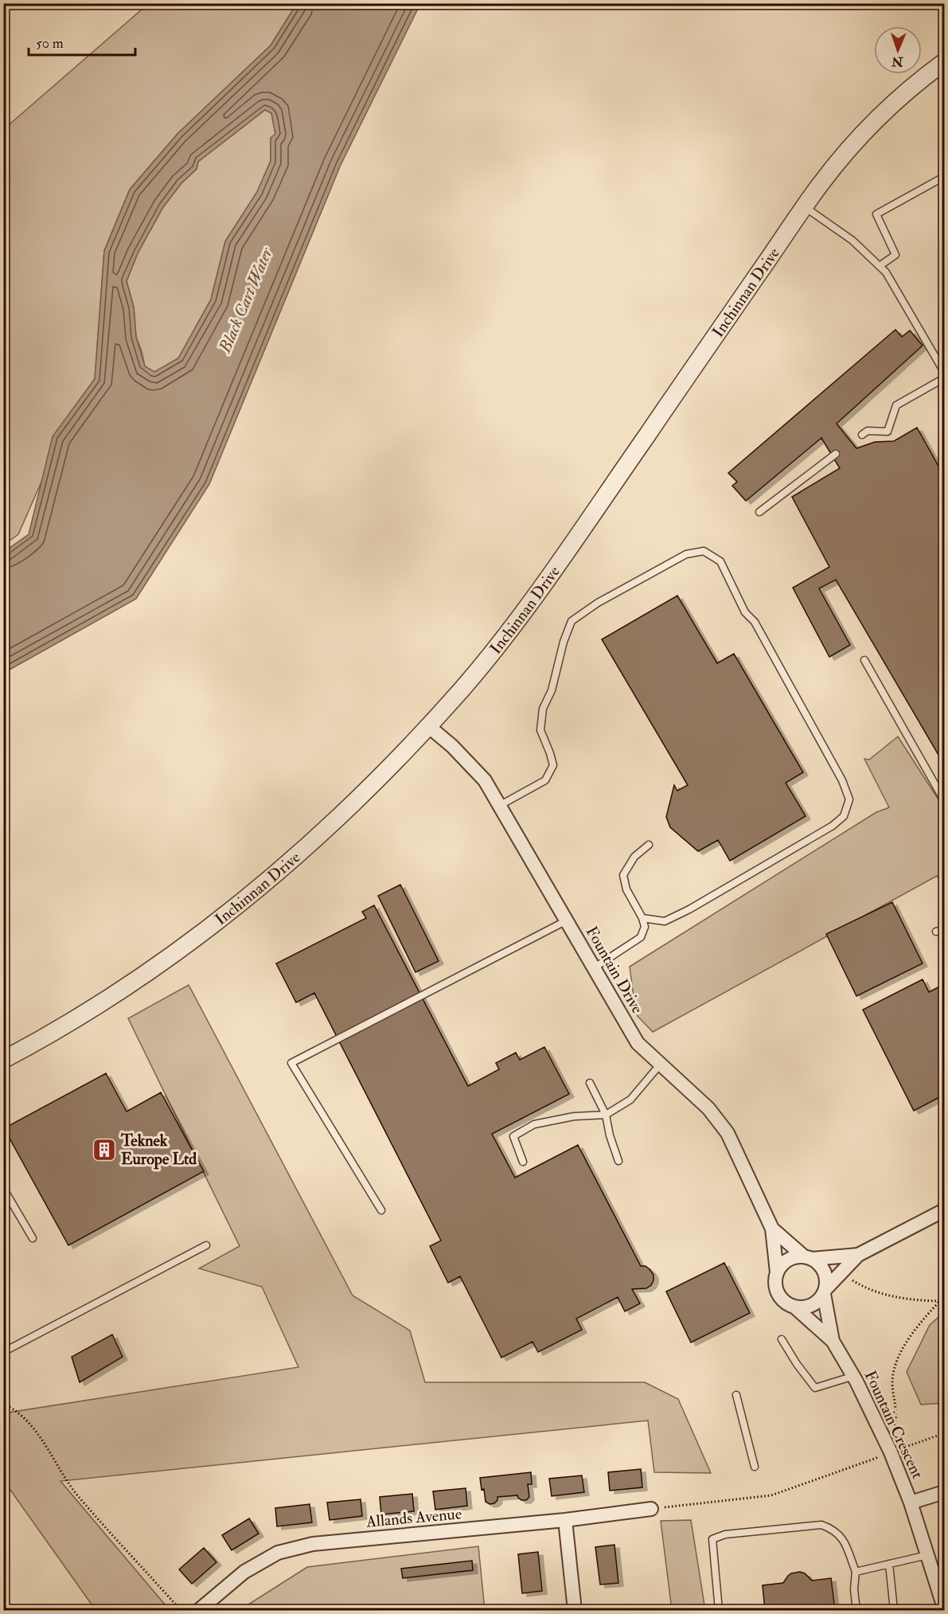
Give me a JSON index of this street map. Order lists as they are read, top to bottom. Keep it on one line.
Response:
{"streets":{"street":["Inchinnan Drive","Fountain Drive","Fountain Crescent","Allands Avenue"]},"crossings":[["Inchinnan Drive","Fountain Drive"],["Fountain Drive","Fountain Crescent"]],"water":["Black Cart Water"],"places":{"building":["Teknek Europe Ltd"]},"scale_bar":"50 m","north":"bottom"}
